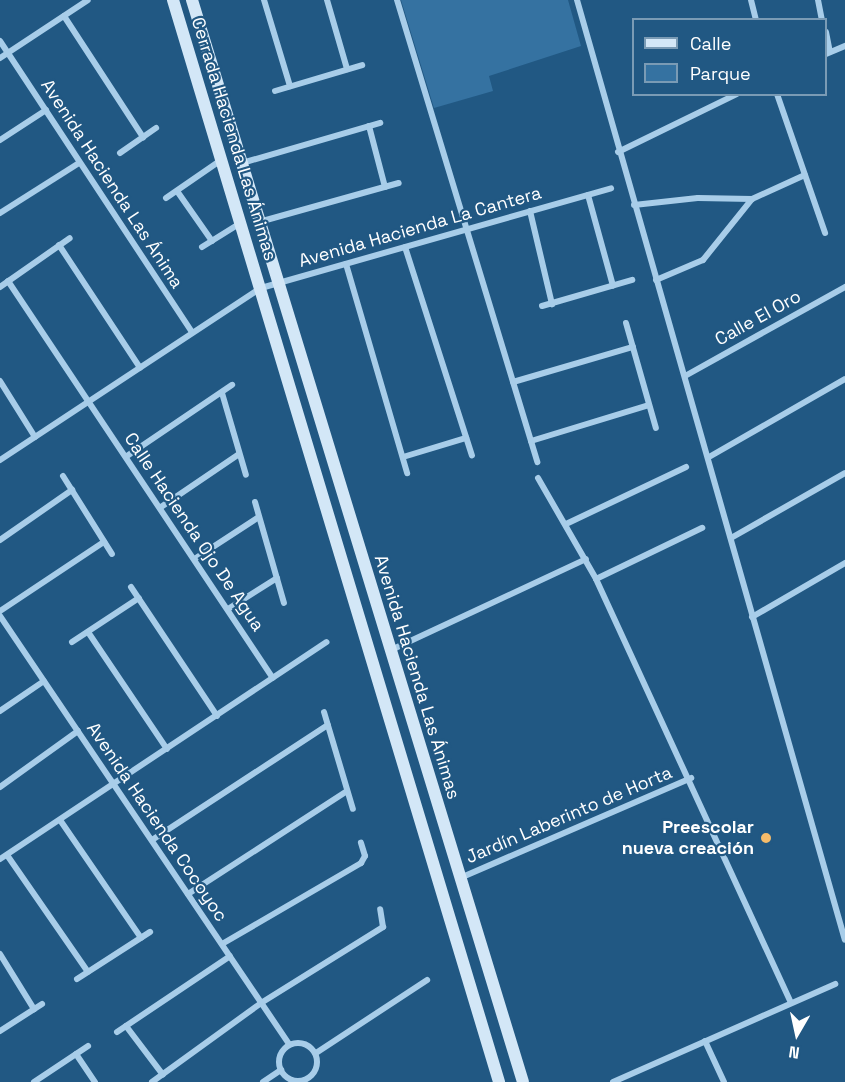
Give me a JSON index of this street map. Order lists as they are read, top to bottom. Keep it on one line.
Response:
{"streets":{"street":["Cerrada Hacienda Las Ánimas","Avenida Hacienda Las Ánima","Avenida Hacienda La Cantera","Calle El Oro","Calle Hacienda Ojo De Agua","Avenida Hacienda Las Ánimas","Jardín Laberinto de Horta","Avenida Hacienda Cocoyoc"]},"crossings":[["Cerrada Hacienda Las Ánimas","Avenida Hacienda La Cantera"],["Cerrada Hacienda Las Ánimas","Avenida Hacienda Las Ánimas"],["Avenida Hacienda Las Ánima","Avenida Hacienda La Cantera"],["Avenida Hacienda La Cantera","Calle Hacienda Ojo De Agua"],["Avenida Hacienda La Cantera","Avenida Hacienda Las Ánimas"],["Avenida Hacienda Las Ánimas","Jardín Laberinto de Horta"]],"places":["Preescolar nueva creación"],"legend":["Calle","Parque"],"north":"bottom"}
